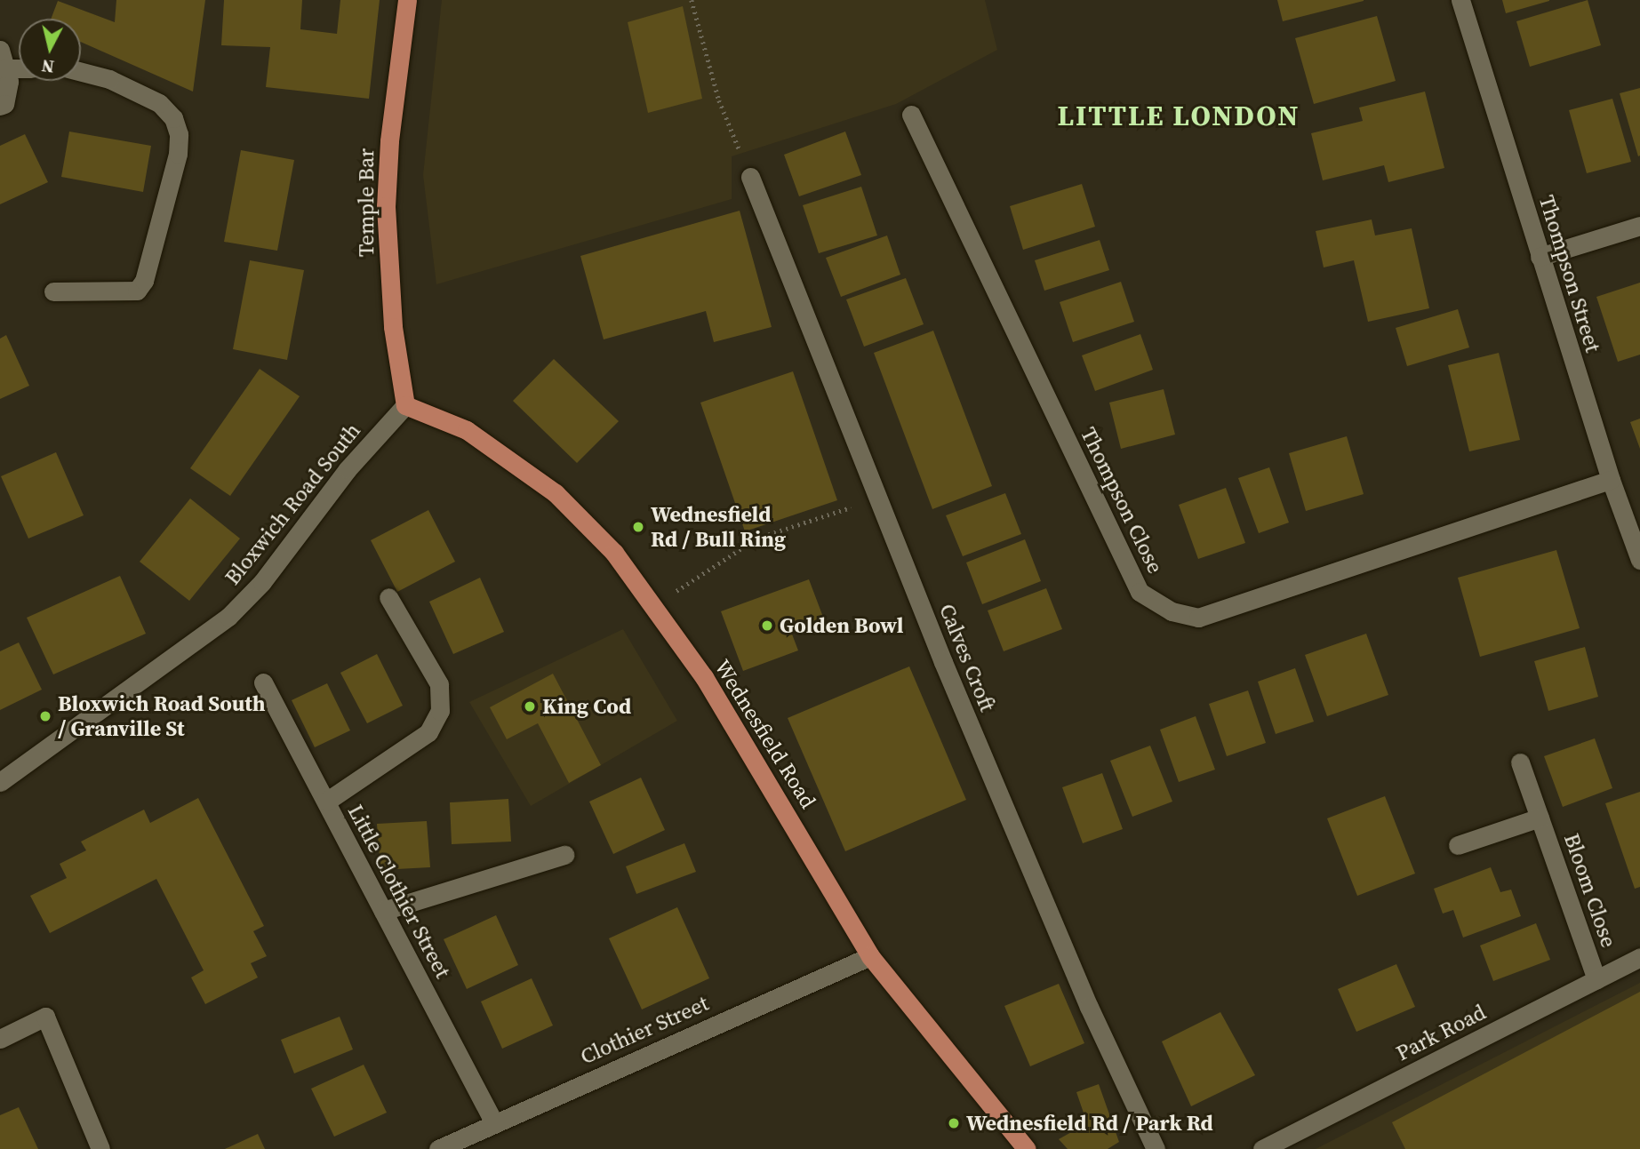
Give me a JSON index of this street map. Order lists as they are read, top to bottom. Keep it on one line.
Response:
{"streets":{"main road":["Temple Bar","Wednesfield Road"],"street":["Thompson Street","Thompson Close","Bloxwich Road South","Calves Croft","Bloom Close","Little Clothier Street","Clothier Street","Park Road"]},"crossings":[["Temple Bar","Bloxwich Road South"],["Temple Bar","Wednesfield Road"],["Thompson Street","Thompson Close"],["Bloxwich Road South","Wednesfield Road"],["Wednesfield Road","Clothier Street"],["Bloom Close","Park Road"],["Little Clothier Street","Clothier Street"]],"districts":["LITTLE LONDON"],"places":["Wednesfield Rd / Bull Ring","Golden Bowl","King Cod","Bloxwich Road South / Granville St","Wednesfield Rd / Park Rd"],"north":"bottom"}
